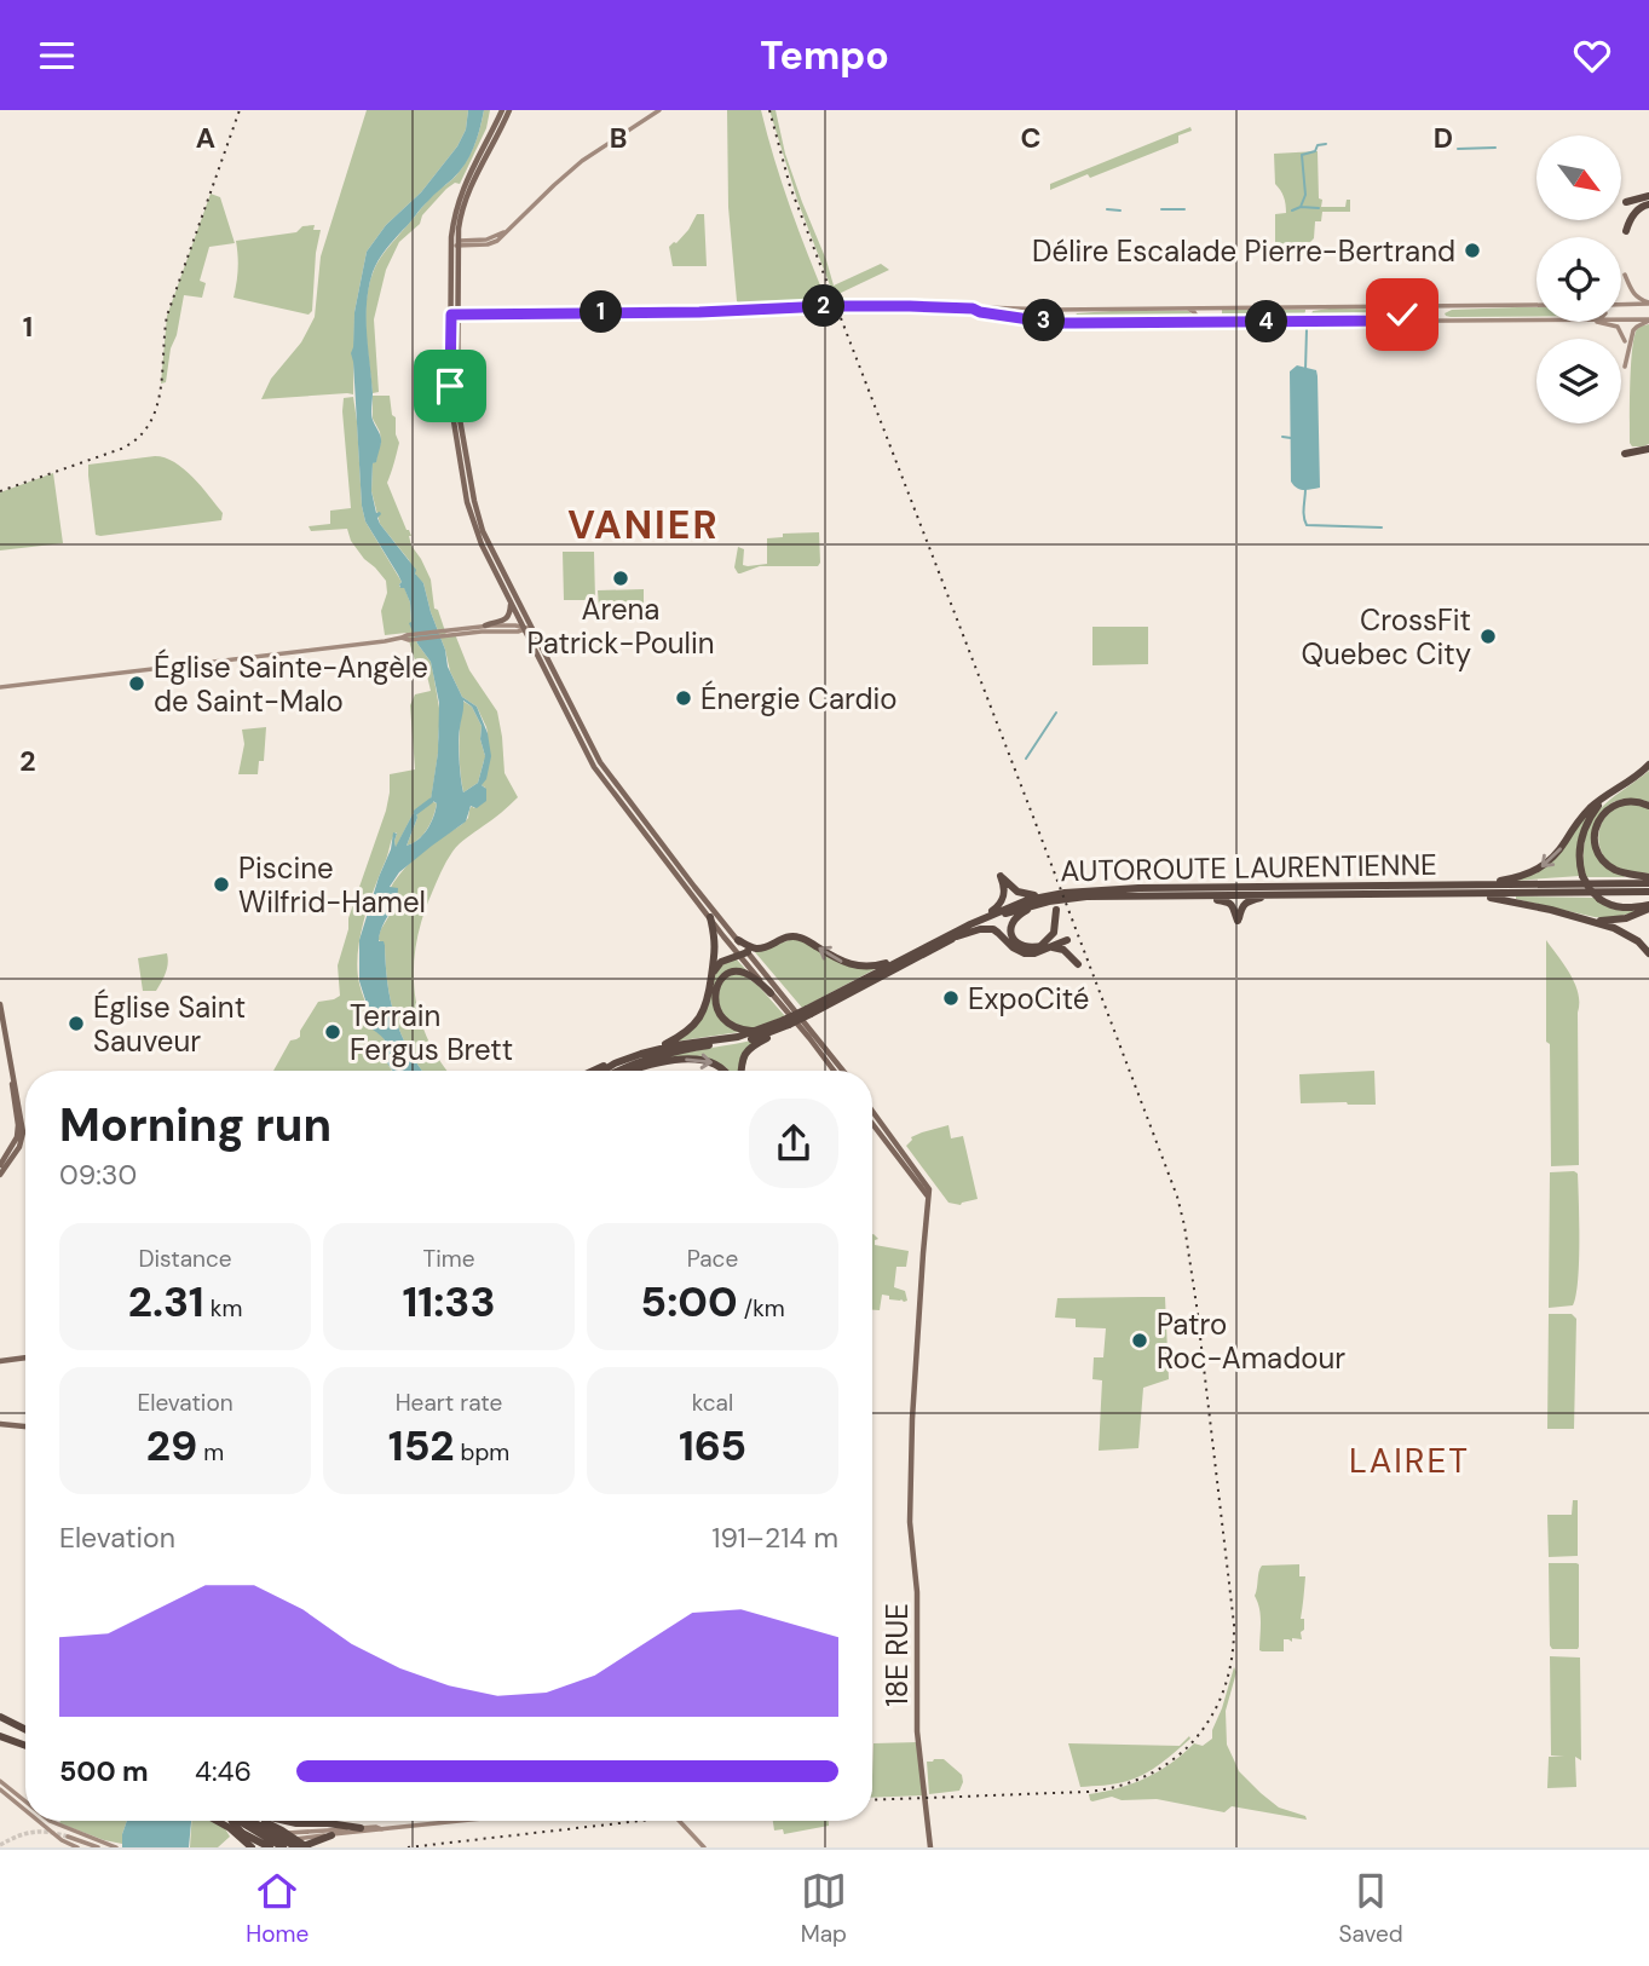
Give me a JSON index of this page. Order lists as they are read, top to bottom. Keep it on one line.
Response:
{"streets":{"highway":["AUTOROUTE LAURENTIENNE"],"main road":["18E RUE"]},"districts":["VANIER","LAIRET"],"places":["Délire Escalade Pierre-Bertrand","Arena Patrick-Poulin","CrossFit Quebec City","Église Sainte-Angèle de Saint-Malo","Énergie Cardio","Piscine Wilfrid-Hamel","ExpoCité","Église Saint Sauveur","Terrain Fergus Brett","Patro Roc-Amadour"],"north":"bottom right","page":{"header":"Tempo","pins":["2","1","3","4"],"heading":["Morning run","09:30"],"stats":[["Distance","2.31 km"],["Time","11:33"],["Pace","5:00 /km"],["Elevation","29 m"],["Heart rate","152 bpm"],["kcal","165"]],"chart":["Elevation","191–214 m"],"list":[{"name":"500 m","note":"4:46"}],"tabs":["Home","Map","Saved"]},"grid":{"columns":["A","B","C","D"],"rows":["1","2"]}}
